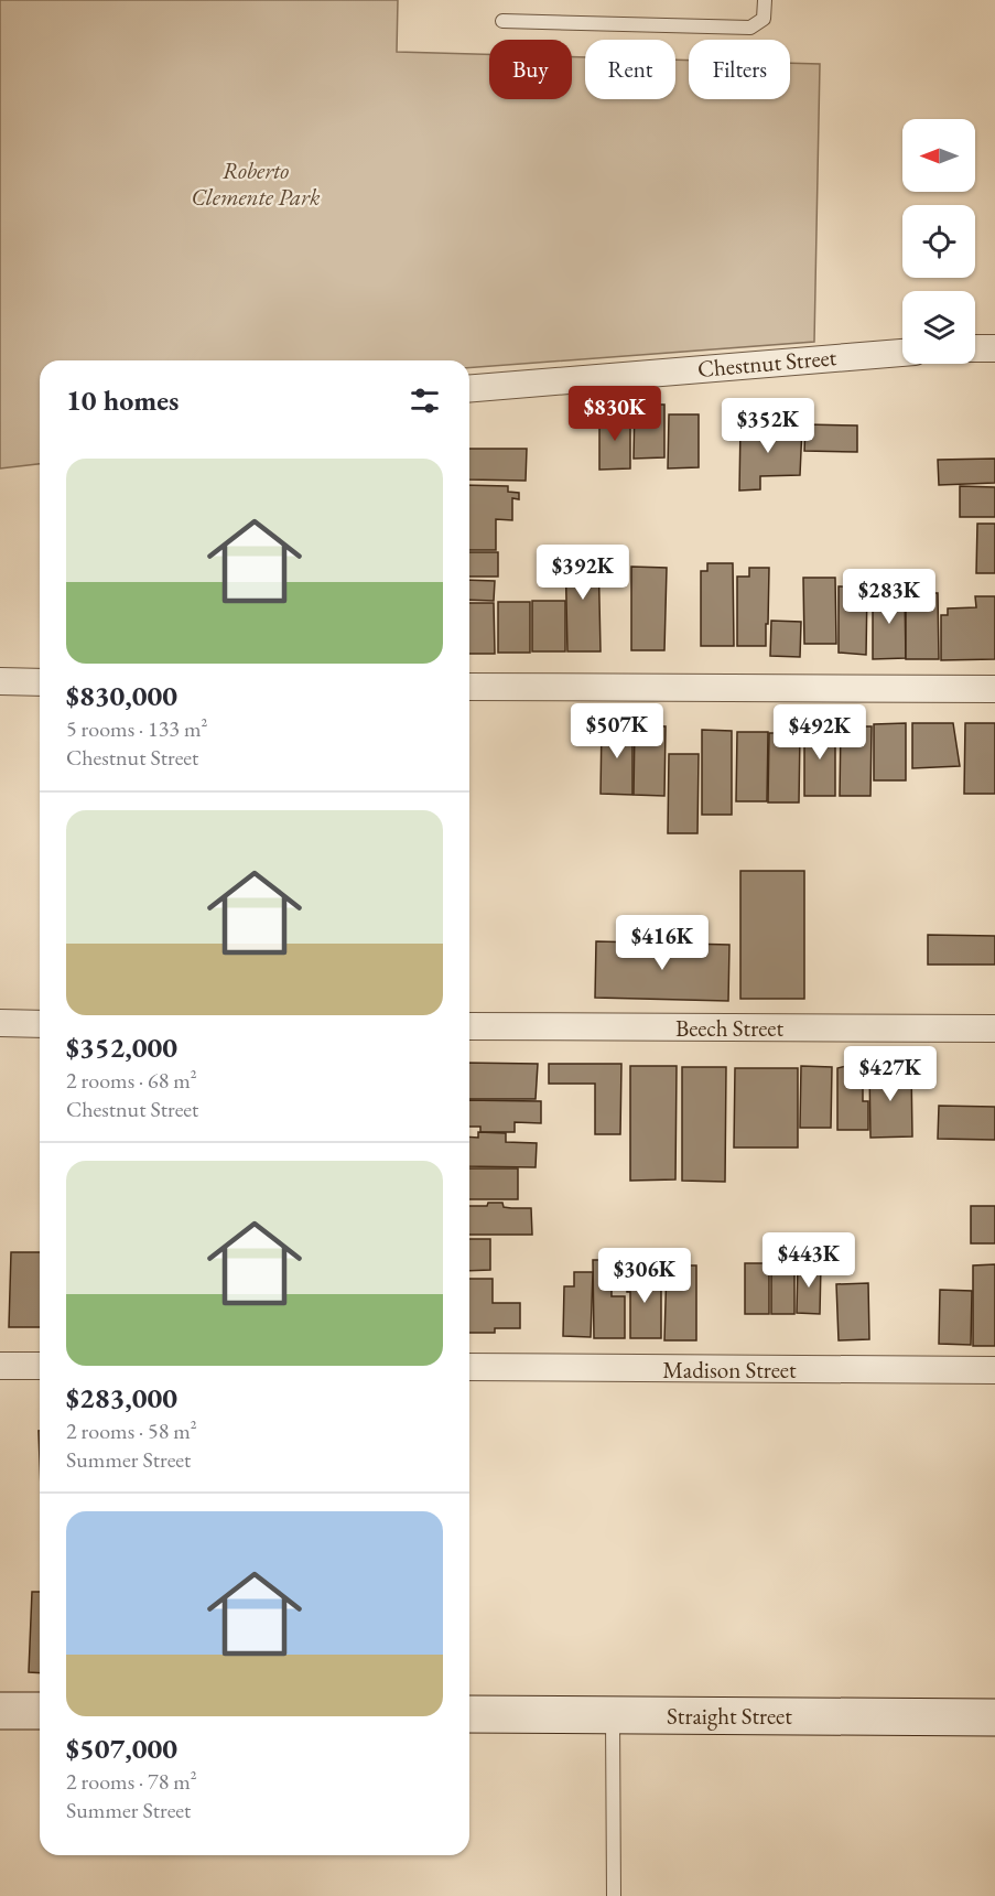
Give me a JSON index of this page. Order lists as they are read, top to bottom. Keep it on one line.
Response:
{"streets":{"main road":["Straight Street"],"street":["Chestnut Street","Beech Street","Madison Street"]},"parks":["Roberto Clemente Park"],"north":"left","page":{"chip":["Buy","Rent","Filters"],"heading":"10 homes","price":["$830K","$352K","$392K","$283K","$507K","$492K","$416K","$427K","$443K","$306K"],"list":[{"name":"$830,000","note":"5 rooms · 133 m² · Chestnut Street"},{"name":"$352,000","note":"2 rooms · 68 m² · Chestnut Street"},{"name":"$283,000","note":"2 rooms · 58 m² · Summer Street"},{"name":"$507,000","note":"2 rooms · 78 m² · Summer Street"}]}}
